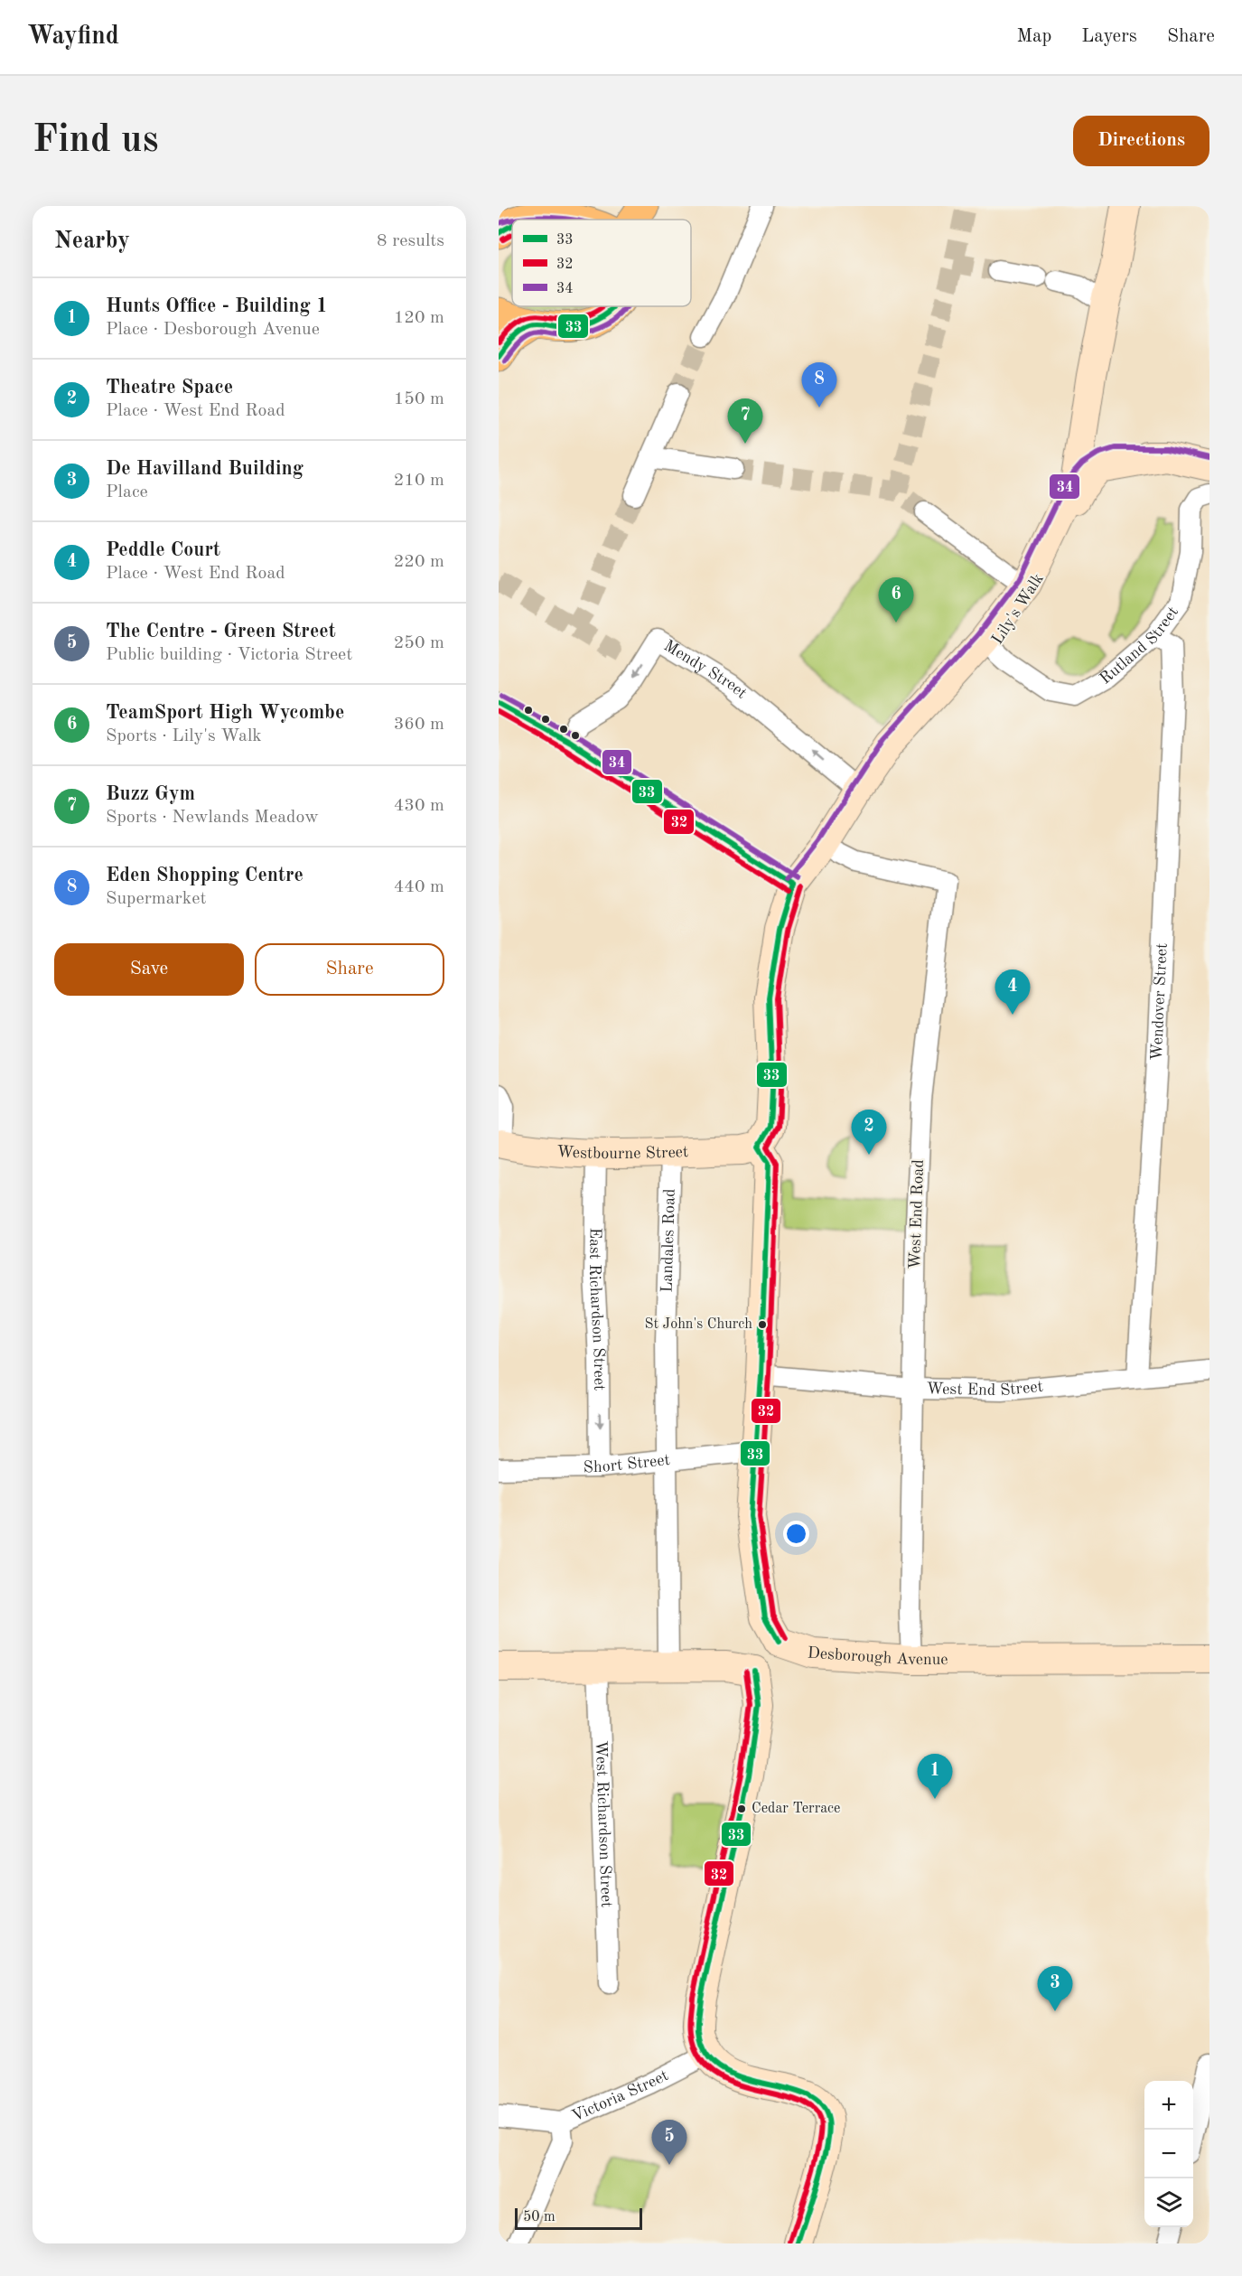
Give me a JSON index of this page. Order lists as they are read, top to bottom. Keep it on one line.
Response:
{"streets":{"street":["Lily's Walk","Rutland Street","Mendy Street","Wendover Street","Westbourne Street","West End Road","Landales Road","East Richardson Street","West End Street","Short Street","Desborough Avenue","West Richardson Street","Victoria Street"]},"crossings":[["Lily's Walk","Rutland Street"],["Lily's Walk","Mendy Street"],["Rutland Street","Wendover Street"],["Wendover Street","West End Street"],["Westbourne Street","Landales Road"],["Westbourne Street","East Richardson Street"],["West End Road","West End Street"],["West End Road","Desborough Avenue"],["Landales Road","Short Street"],["East Richardson Street","Short Street"]],"places":["St John's Church","Cedar Terrace"],"lines":["transit line 34","transit line 33","transit line 32"],"legend":["33","32","34"],"scale_bar":"50 m","page":{"header":"Wayfind","nav":["Map","Layers","Share"],"buttons":["Directions",["Save","Share"]],"title":"Find us","heading":["Nearby","8 results"],"list":[{"mark":"1","name":"Hunts Office - Building 1","note":"Place · Desborough Avenue","value":"120 m"},{"mark":"2","name":"Theatre Space","note":"Place · West End Road","value":"150 m"},{"mark":"3","name":"De Havilland Building","note":"Place","value":"210 m"},{"mark":"4","name":"Peddle Court","note":"Place · West End Road","value":"220 m"},{"mark":"5","name":"The Centre - Green Street","note":"Public building · Victoria Street","value":"250 m"},{"mark":"6","name":"TeamSport High Wycombe","note":"Sports · Lily's Walk","value":"360 m"},{"mark":"7","name":"Buzz Gym","note":"Sports · Newlands Meadow","value":"430 m"},{"mark":"8","name":"Eden Shopping Centre","note":"Supermarket","value":"440 m"}],"pins":["8","7","6","4","2","1","3","5"],"map_buttons":["+","−"],"scale":"50 m"}}
